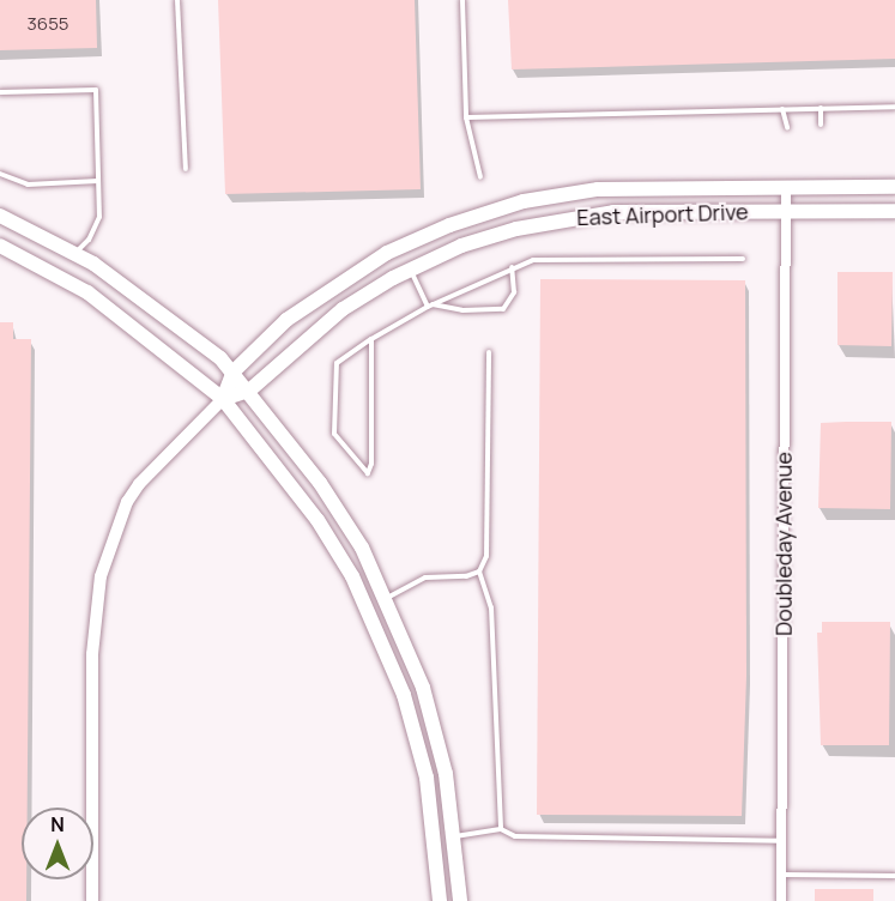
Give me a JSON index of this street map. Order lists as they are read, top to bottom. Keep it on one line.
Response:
{"streets":{"main road":["East Airport Drive"],"street":["Doubleday Avenue"]},"crossings":[["East Airport Drive","Doubleday Avenue"]],"house_numbers":["3655"],"north":"top"}
